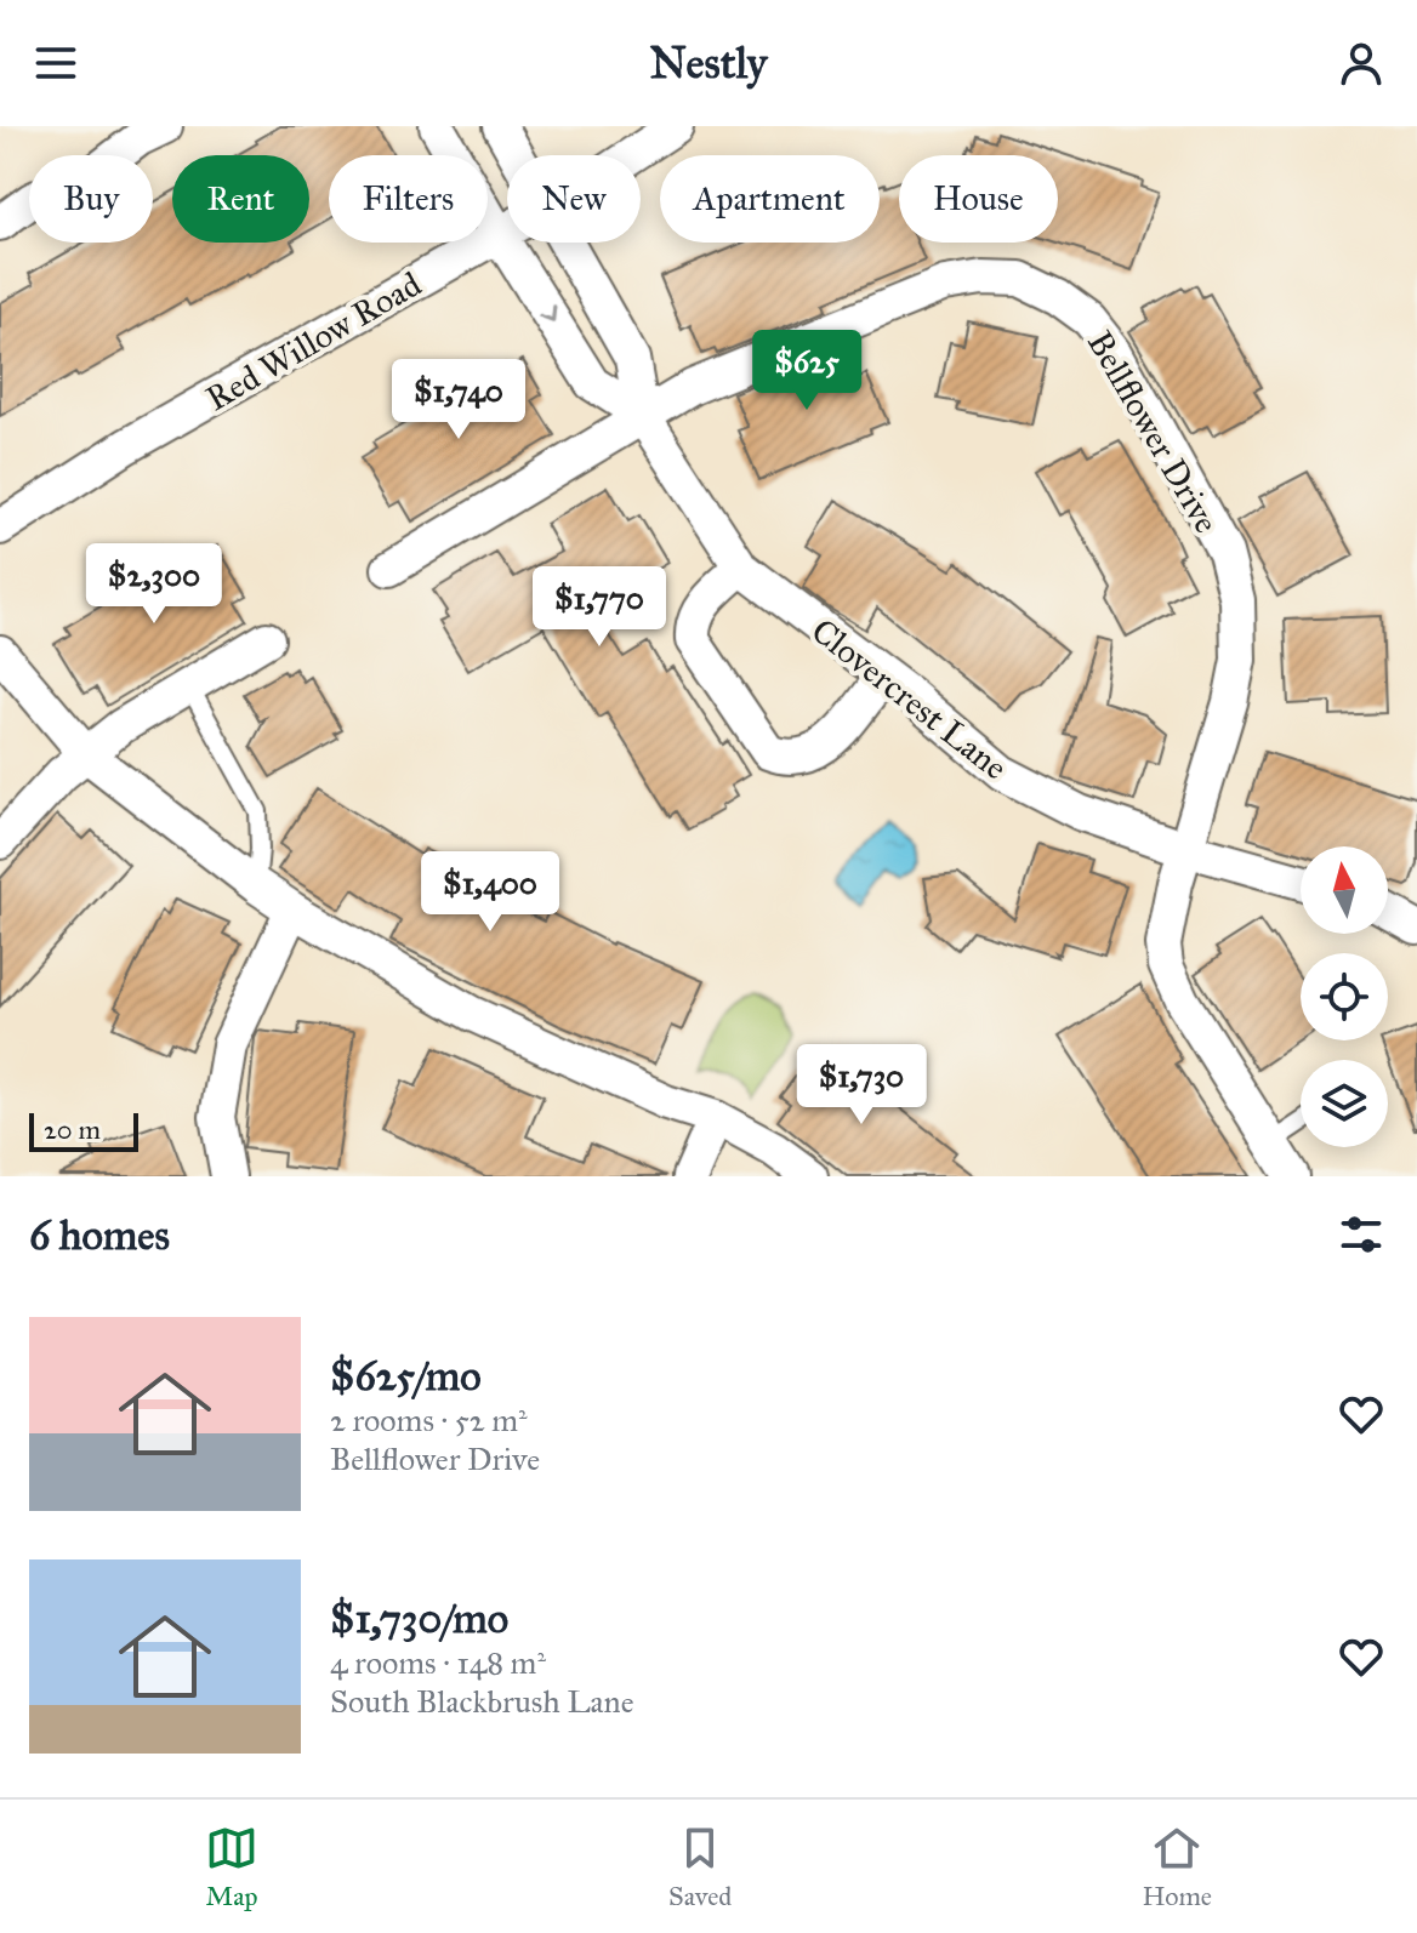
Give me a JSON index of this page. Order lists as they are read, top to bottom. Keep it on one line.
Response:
{"streets":{"street":["Red Willow Road","Bellflower Drive","Clovercrest Lane"]},"crossings":[["Red Willow Road","Clovercrest Lane"],["Bellflower Drive","Clovercrest Lane"]],"scale_bar":"20 m","north":"top","page":{"header":"Nestly","chip":["Buy","Rent","Filters","New","Apartment","House"],"price":["$625","$1,740","$2,300","$1,770","$1,400","$1,730"],"scale":"20 m","heading":"6 homes","list":[{"name":"$625/mo","note":"2 rooms · 52 m² · Bellflower Drive"},{"name":"$1,730/mo","note":"4 rooms · 148 m² · South Blackbrush Lane"}],"tabs":["Map","Saved","Home"]}}
